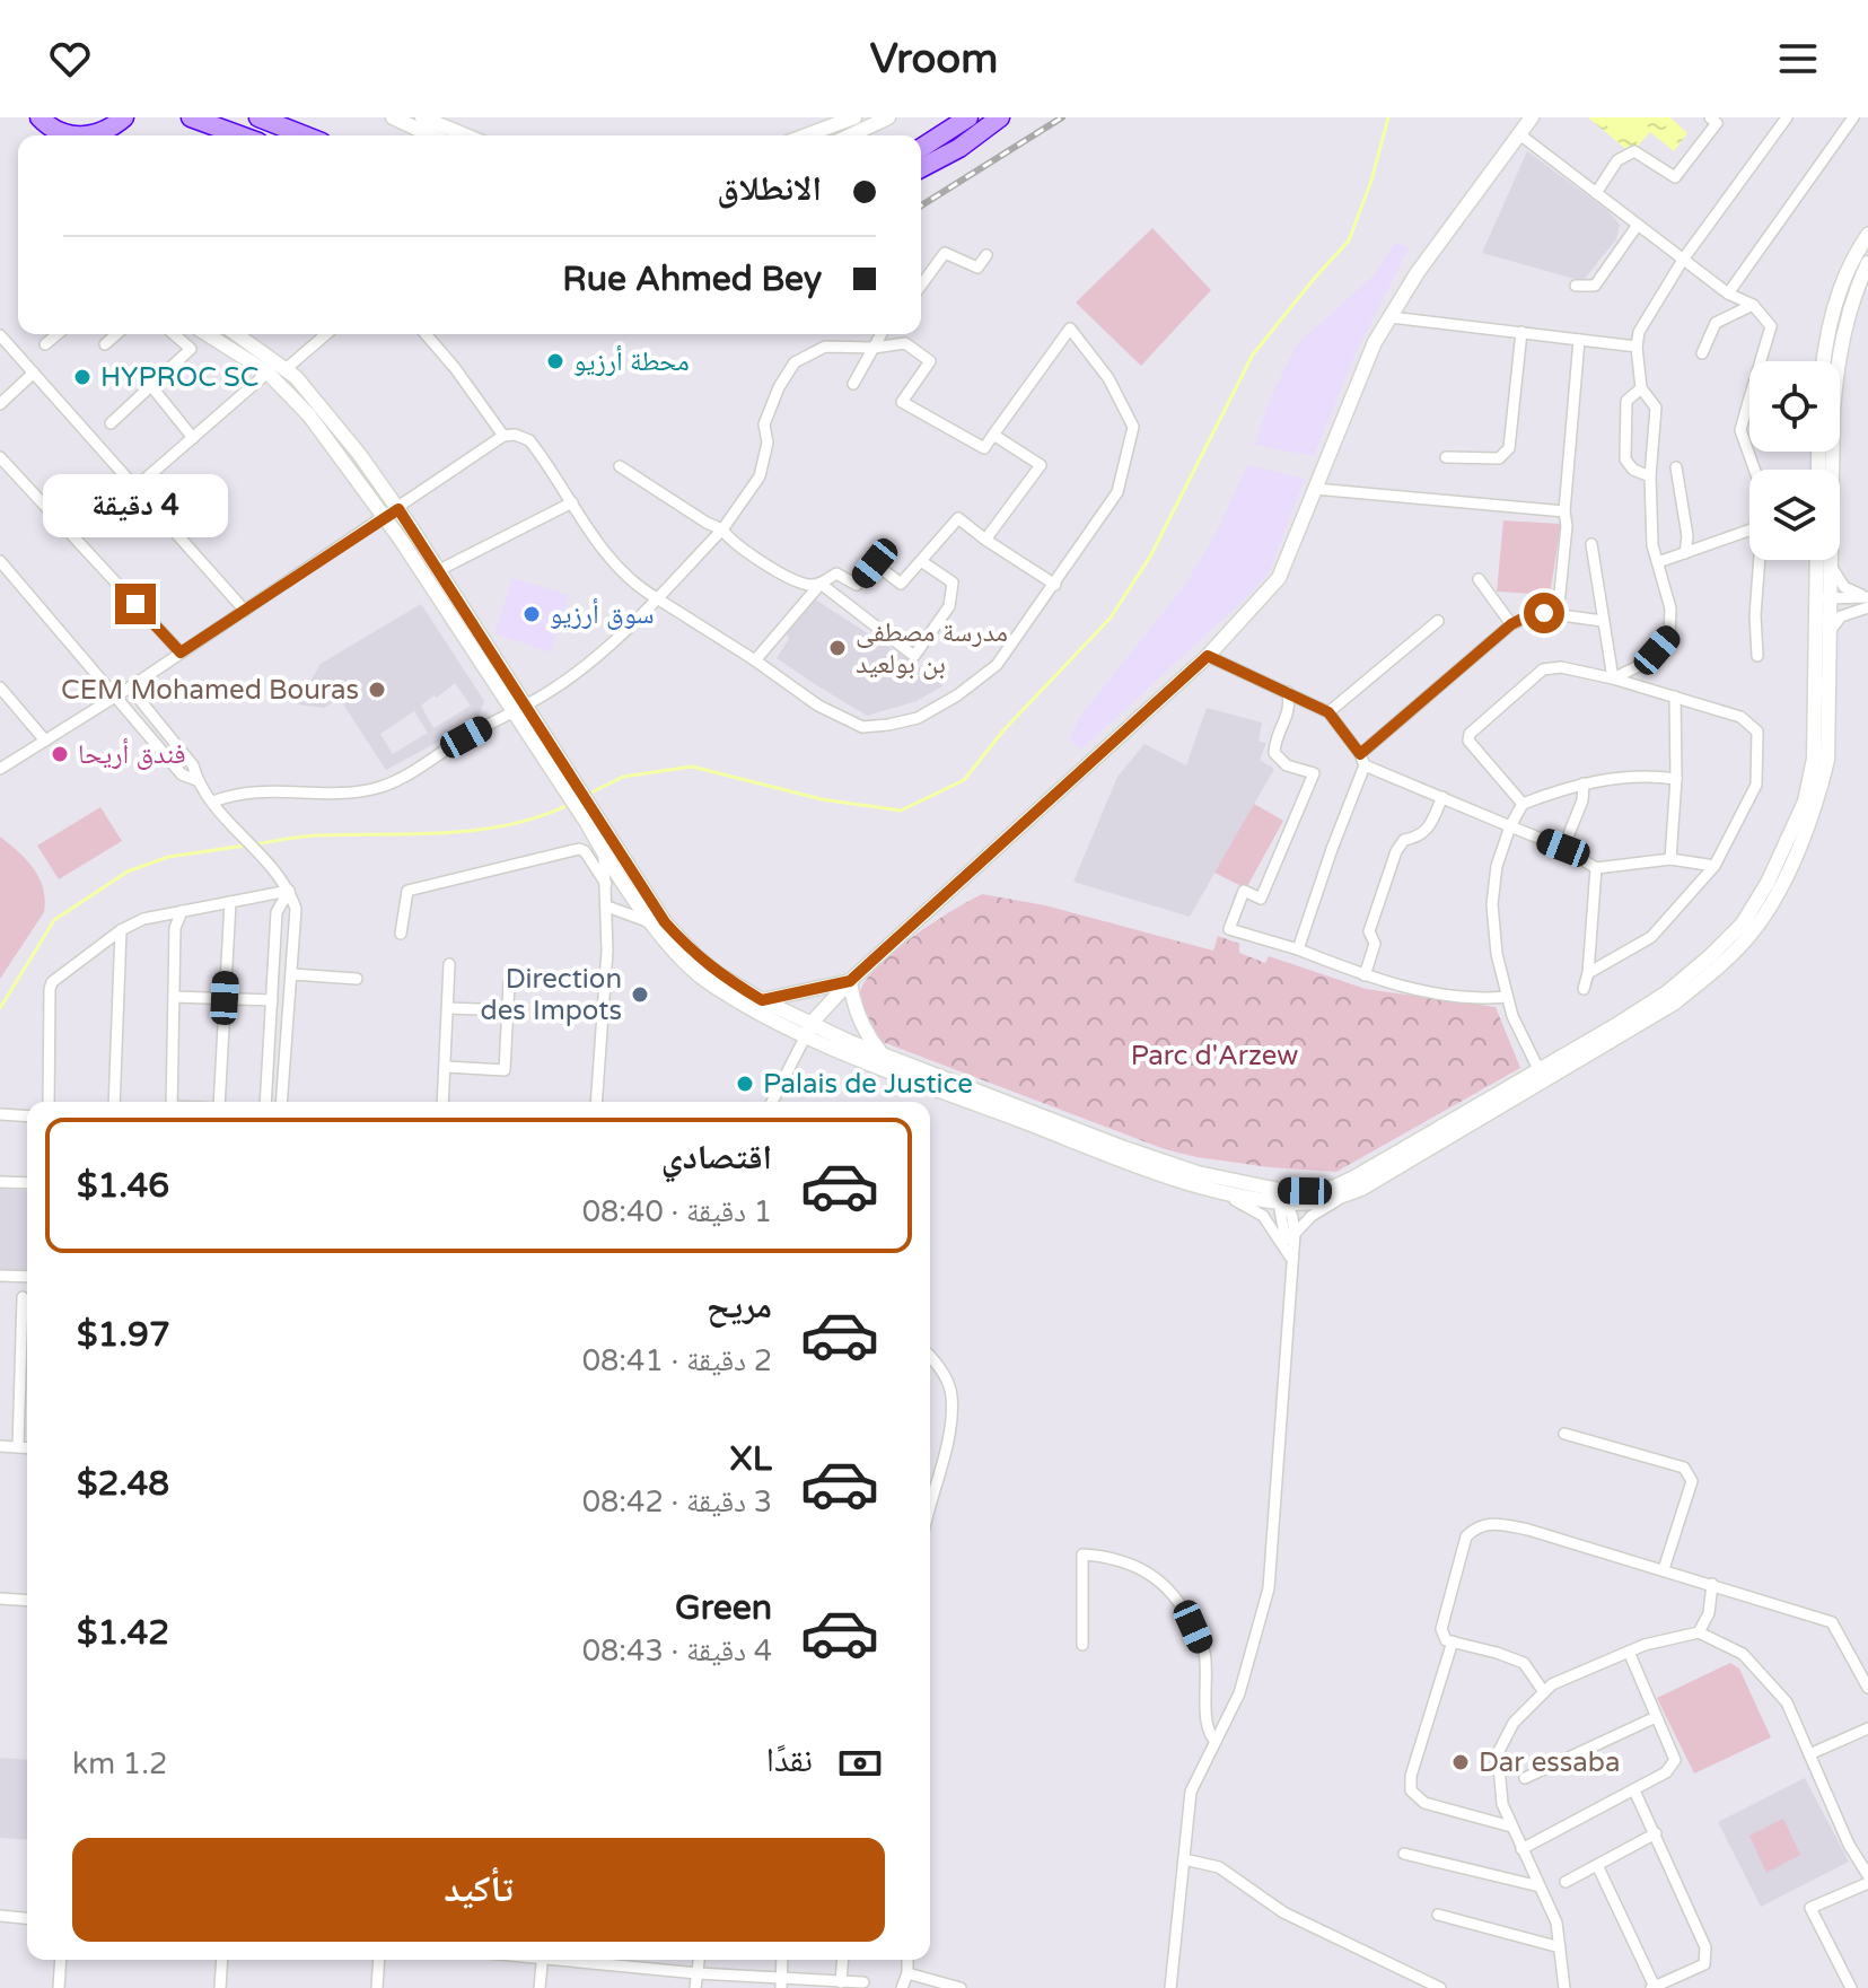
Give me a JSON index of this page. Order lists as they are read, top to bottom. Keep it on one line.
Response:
{"parks":["Parc d'Arzew"],"places":["محطة أرزيو","HYPROC SC","سوق أرزيو","مدرسة مصطفى بن بولعيد","CEM Mohamed Bouras","فندق أريحا","Direction des Impots","Palais de Justice","Dar essaba"],"page":{"header":"Vroom","banner":["الانطلاق","Rue Ahmed Bey"],"bubble":"4 دقيقة","list":[{"name":"اقتصادي","note":"1 دقيقة · 08:40","value":"$1.46"},{"name":"مريح","note":"2 دقيقة · 08:41","value":"$1.97"},{"name":"XL","note":"3 دقيقة · 08:42","value":"$2.48"},{"name":"Green","note":"4 دقيقة · 08:43","value":"$1.42"}],"pay":["نقدًا","1.2 km"],"buttons":"تأكيد"}}
